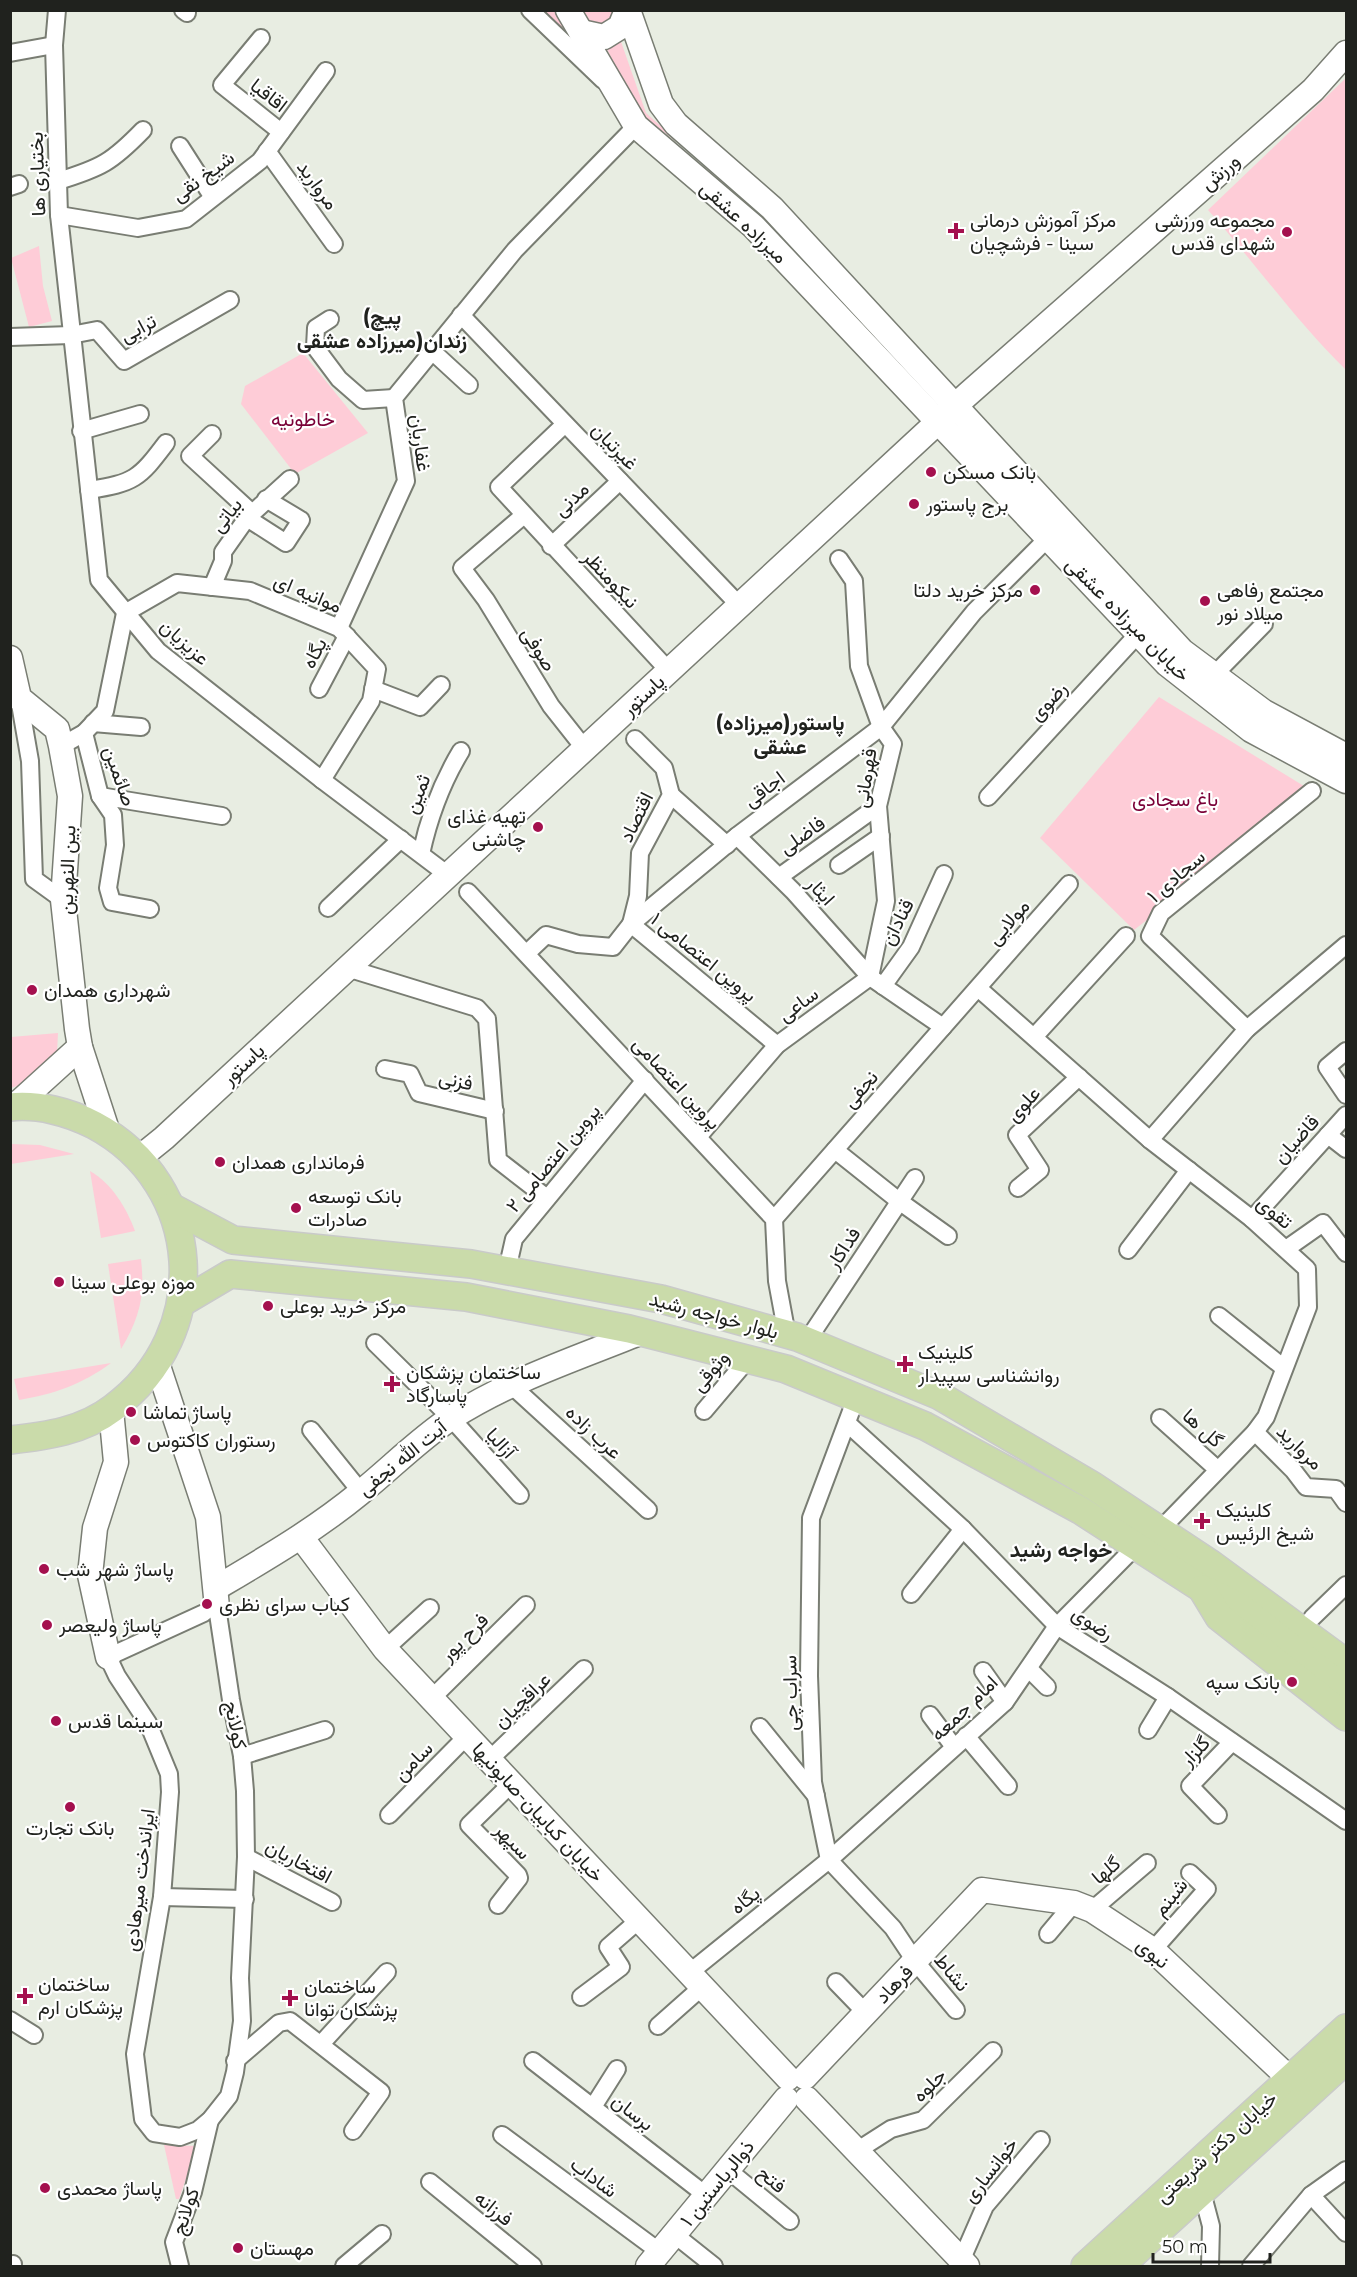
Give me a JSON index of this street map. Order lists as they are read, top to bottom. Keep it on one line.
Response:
{"streets":{"main road":["بلوار خواجه رشید","خیابان دکتر شریعتی"],"street":["اقاقیا","ورزش","بختیاری ها","شیخ نقی","مروارید","میرزاده عشقی","ترابی","غفاریان","غیرتیان","مدنی","بیاتی","نیکومنظر","موانیه ای","خیابان میرزاده عشقی","عزیزیان","صوفی","پگاه","پاستور","رضوی","صائمین","قهرمانی","اجاقی","ثمین","اقتصاد","فاضلی","بین النهرین","سجادی ۱","ایثار","قنادان","مولایی","پروین اعتصامی ۱","ساعی","فزنی","پروین اعتصامی","نجفی","علوی","قاضیان","پروین اعتصامی ۲","تقوی","فداکار","وثوقی","گل ها","عرب زاده","آزالیا","آیت الله نجفی","فرح پور","سراب چی","عراقچیان","امام جمعه","کولانج","گلزار","سامن","خیابان کبابیان-صابونیها","سپهر","افتخاریان","گلها","ایراندخت میرهادی","شبنم","نبوی","نشاط","فرهاد","جلوه","برسان","خوانساری","شاداب","فتح","ذوالریاستین ۱","فرزانه"]},"crossings":[["اقاقیا","شیخ نقی"],["ورزش","میرزاده عشقی"],["ورزش","خیابان میرزاده عشقی"],["ورزش","پاستور"],["بختیاری ها","شیخ نقی"],["بختیاری ها","ترابی"],["بختیاری ها","عزیزیان"],["شیخ نقی","مروارید"],["مروارید","تقوی"],["میرزاده عشقی","غفاریان"],["میرزاده عشقی","خیابان میرزاده عشقی"],["میرزاده عشقی","پاستور"],["ترابی","عزیزیان"],["غفاریان","غیرتیان"],["غفاریان","موانیه ای"],["غفاریان","پگاه"],["غیرتیان","مدنی"],["غیرتیان","نیکومنظر"],["غیرتیان","پاستور"],["مدنی","نیکومنظر"],["بیاتی","موانیه ای"],["نیکومنظر","صوفی"],["نیکومنظر","پاستور"],["موانیه ای","عزیزیان"],["موانیه ای","پگاه"],["خیابان میرزاده عشقی","پاستور"],["خیابان میرزاده عشقی","رضوی"],["خیابان میرزاده عشقی","اجاقی"],["عزیزیان","پاستور"],["عزیزیان","ثمین"],["صوفی","پاستور"],["پگاه","سراب چی"],["پگاه","امام جمعه"],["پگاه","خیابان کبابیان-صابونیها"],["رضوی","سراب چی"],["رضوی","امام جمعه"],["رضوی","گلزار"],["قهرمانی","اجاقی"],["قهرمانی","فاضلی"],["قهرمانی","ایثار"],["قهرمانی","قنادان"],["قهرمانی","ساعی"],["اجاقی","اقتصاد"],["اجاقی","ایثار"],["اجاقی","پروین اعتصامی ۱"],["اجاقی","پروین اعتصامی"],["اقتصاد","ایثار"],["اقتصاد","پروین اعتصامی ۱"],["فاضلی","ایثار"],["ایثار","قنادان"],["ایثار","ساعی"],["قنادان","ساعی"],["مولایی","نجفی"],["مولایی","تقوی"],["پروین اعتصامی ۱","ساعی"],["ساعی","پروین اعتصامی"],["پروین اعتصامی","نجفی"],["پروین اعتصامی","پروین اعتصامی ۲"],["نجفی","تقوی"],["علوی","تقوی"],["قاضیان","تقوی"],["پروین اعتصامی ۲","بلوار خواجه رشید"],["تقوی","بلوار خواجه رشید"],["تقوی","گل ها"],["فداکار","بلوار خواجه رشید"],["بلوار خواجه رشید","وثوقی"],["بلوار خواجه رشید","آیت الله نجفی"],["بلوار خواجه رشید","سراب چی"],["بلوار خواجه رشید","امام جمعه"],["عرب زاده","آیت الله نجفی"],["آزالیا","آیت الله نجفی"],["آیت الله نجفی","کولانج"],["آیت الله نجفی","خیابان کبابیان-صابونیها"],["فرح پور","خیابان کبابیان-صابونیها"],["سراب چی","امام جمعه"],["عراقچیان","خیابان کبابیان-صابونیها"],["کولانج","افتخاریان"],["کولانج","ایراندخت میرهادی"],["سامن","خیابان کبابیان-صابونیها"],["خیابان کبابیان-صابونیها","سپهر"],["خیابان کبابیان-صابونیها","فرهاد"],["خیابان کبابیان-صابونیها","جلوه"],["خیابان کبابیان-صابونیها","خوانساری"],["خیابان کبابیان-صابونیها","ذوالریاستین ۱"],["گلها","نبوی"],["شبنم","نبوی"],["نبوی","فرهاد"],["نبوی","خیابان دکتر شریعتی"],["نشاط","فرهاد"],["فرهاد","ذوالریاستین ۱"],["برسان","ذوالریاستین ۱"],["شاداب","ذوالریاستین ۱"],["فتح","ذوالریاستین ۱"]],"districts":["(پیچ زندان(میرزاده عشقی","(پاستور(میرزاده عشقی","خواجه رشید"],"parks":["خاطونیه","باغ سجادی"],"places":{"health":["مرکز آموزش درمانی سینا - فرشچیان","کلینیک روانشناسی سپیدار","ساختمان پزشکان پاسارگاد","کلینیک شیخ الرئیس","ساختمان پزشکان ارم","ساختمان پزشکان توانا"],"other":["مجموعه ورزشی شهدای قدس","بانک مسکن","برج پاستور","مرکز خرید دلتا","مجتمع رفاهی میلاد نور","تهیه غذای چاشنی","شهرداری همدان","فرمانداری همدان","بانک توسعه صادرات","موزه بوعلی سینا","مرکز خرید بوعلی","پاساژ تماشا","رستوران کاکتوس","پاساژ شهر شب","کباب سرای نظری","پاساژ ولیعصر","بانک سپه","سینما قدس","بانک تجارت","پاساژ محمدی","مهستان"]},"scale_bar":"50 m"}
